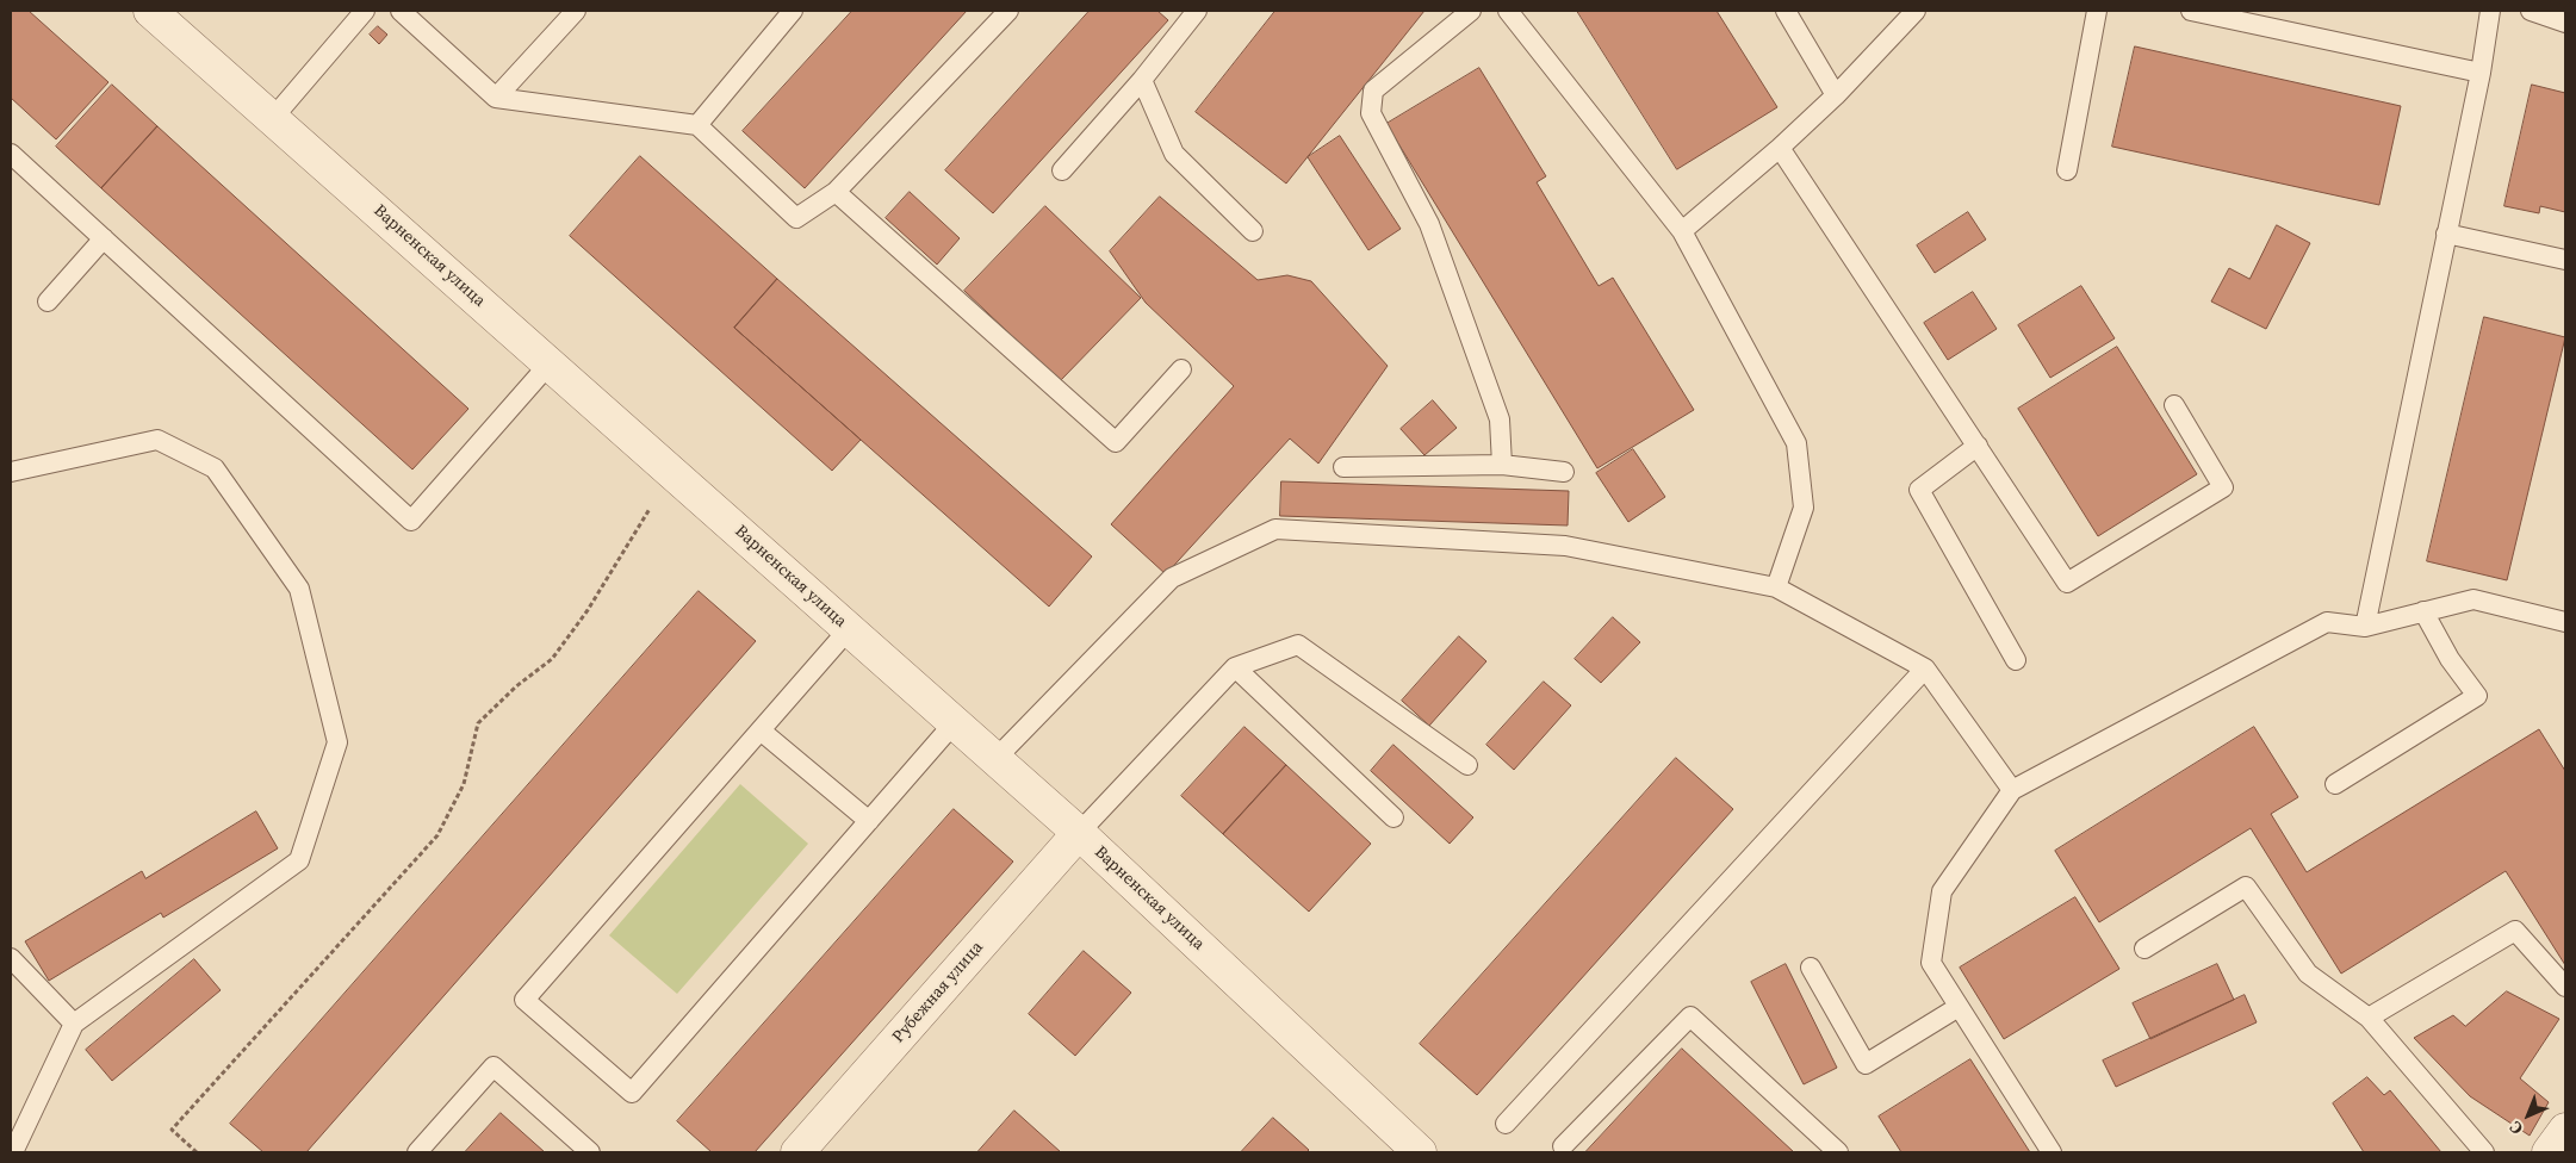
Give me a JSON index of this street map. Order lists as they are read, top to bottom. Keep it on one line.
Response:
{"streets":{"street":["Варненская улица","Рубежная улица"]},"crossings":[["Варненская улица","Рубежная улица"]],"north":"bottom left"}
